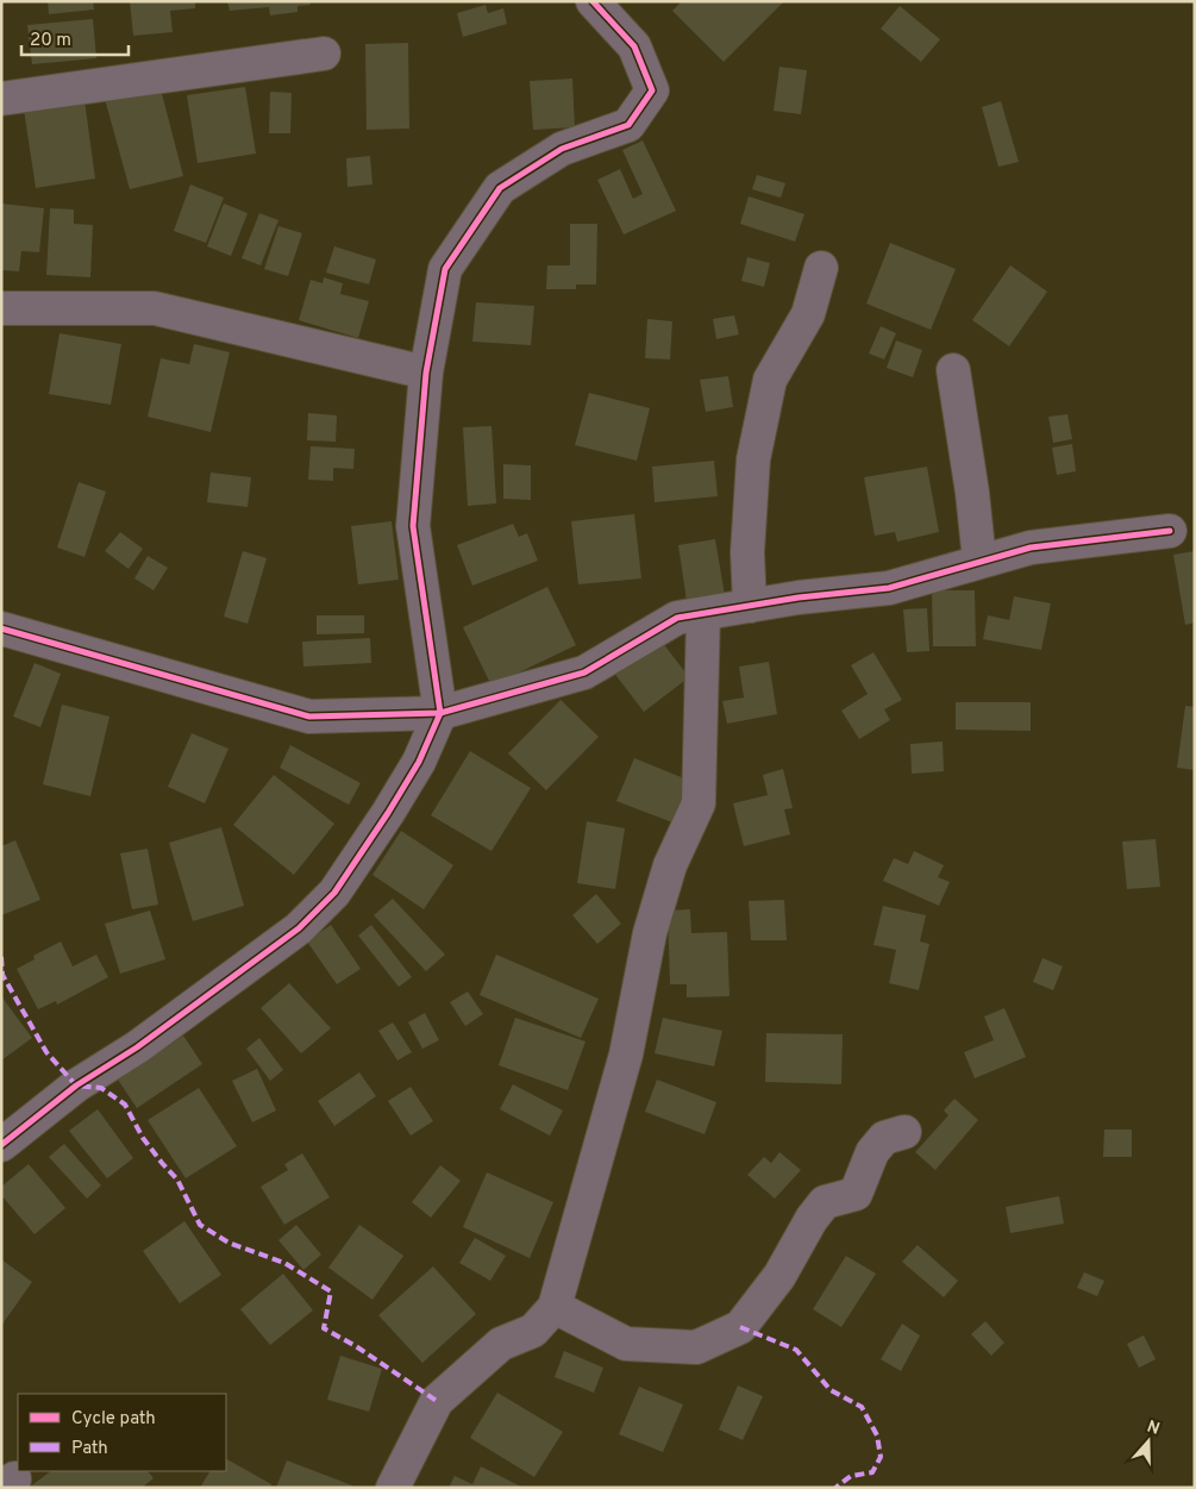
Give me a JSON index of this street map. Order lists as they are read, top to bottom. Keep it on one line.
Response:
{"legend":["Cycle path","Path"],"scale_bar":"20 m","north":"top"}
